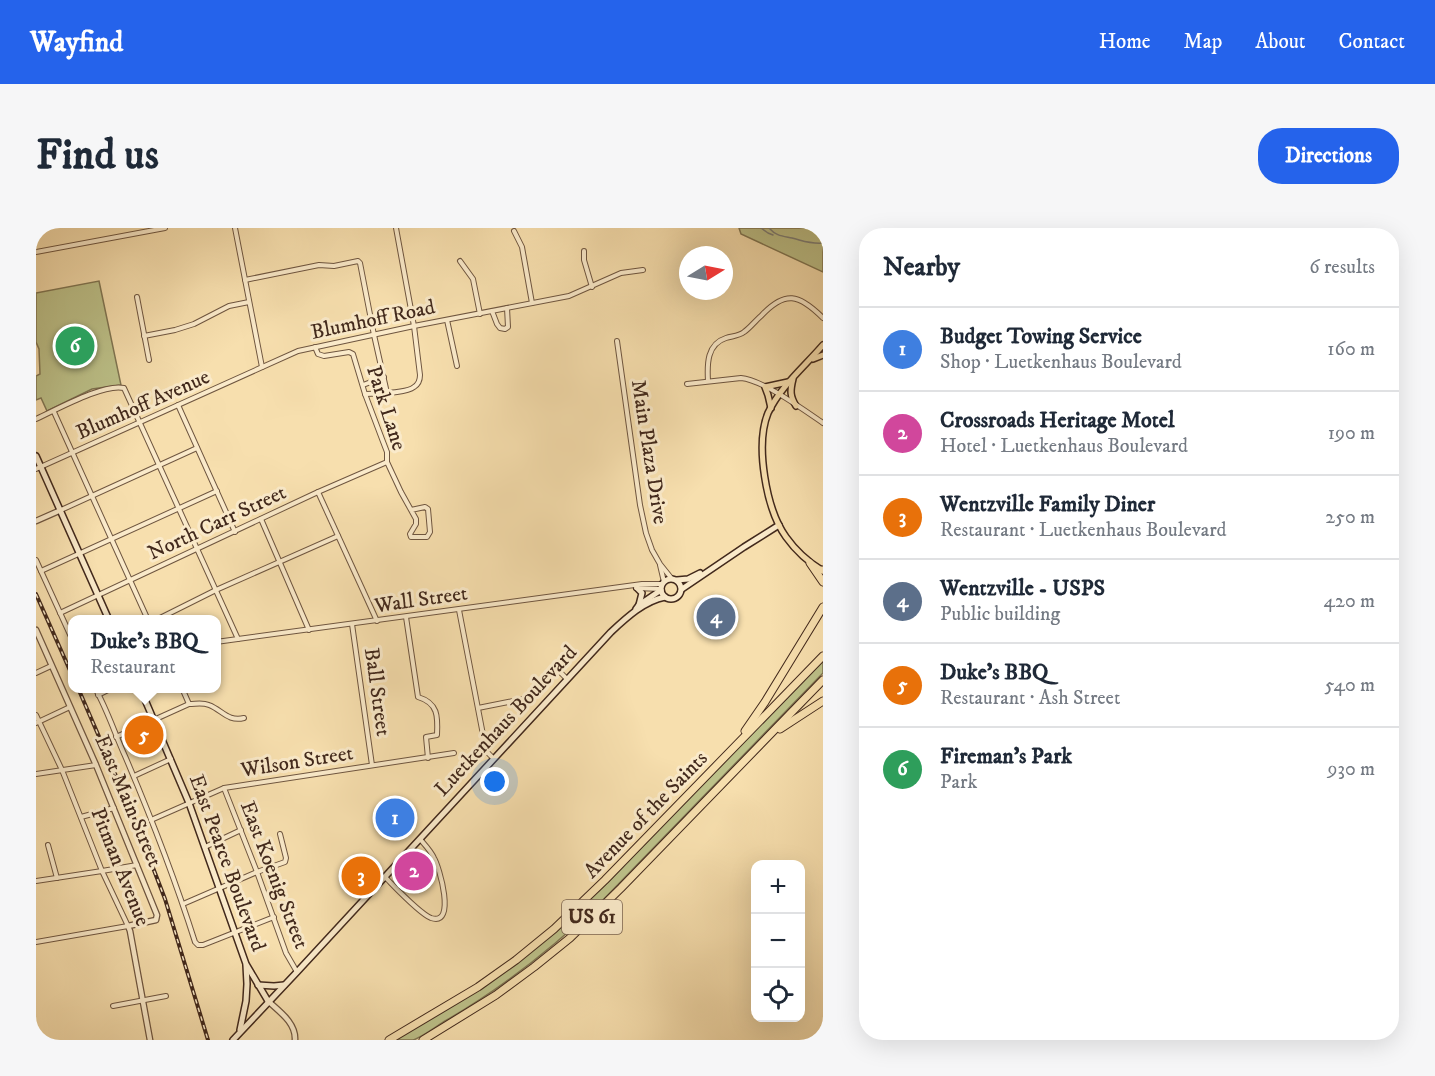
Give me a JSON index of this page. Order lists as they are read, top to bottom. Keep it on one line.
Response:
{"streets":{"highway":["Avenue of the Saints","US 61"],"main road":["Luetkenhaus Boulevard","East Pearce Boulevard"],"street":["Blumhoff Road","Blumhoff Avenue","Park Lane","Main Plaza Drive","North Carr Street","Wall Street","Ball Street","Wilson Street","East Main Street","Pitman Avenue","East Koenig Street"]},"crossings":[["Blumhoff Road","Blumhoff Avenue"],["Blumhoff Road","Park Lane"],["Park Lane","North Carr Street"],["Main Plaza Drive","Wall Street"],["Main Plaza Drive","Luetkenhaus Boulevard"],["Wall Street","Ball Street"],["Wall Street","Luetkenhaus Boulevard"],["Ball Street","Wilson Street"],["Luetkenhaus Boulevard","East Pearce Boulevard"],["Luetkenhaus Boulevard","East Koenig Street"],["Wilson Street","East Pearce Boulevard"],["Wilson Street","East Koenig Street"],["East Main Street","Pitman Avenue"]],"north":"right","page":{"header":"Wayfind","nav":["Home","Map","About","Contact"],"buttons":"Directions","title":"Find us","heading":["Nearby","6 results"],"list":[{"mark":"1","name":"Budget Towing Service","note":"Shop · Luetkenhaus Boulevard","value":"160 m"},{"mark":"2","name":"Crossroads Heritage Motel","note":"Hotel · Luetkenhaus Boulevard","value":"190 m"},{"mark":"3","name":"Wentzville Family Diner","note":"Restaurant · Luetkenhaus Boulevard","value":"250 m"},{"mark":"4","name":"Wentzville - USPS","note":"Public building","value":"420 m"},{"mark":"5","name":"Duke's BBQ","note":"Restaurant · Ash Street","value":"540 m"},{"mark":"6","name":"Fireman's Park","note":"Park","value":"930 m"}],"pins":["6","4","5","1","2","3"],"popup":["Duke's BBQ","Restaurant"],"map_buttons":["+","−"]}}
